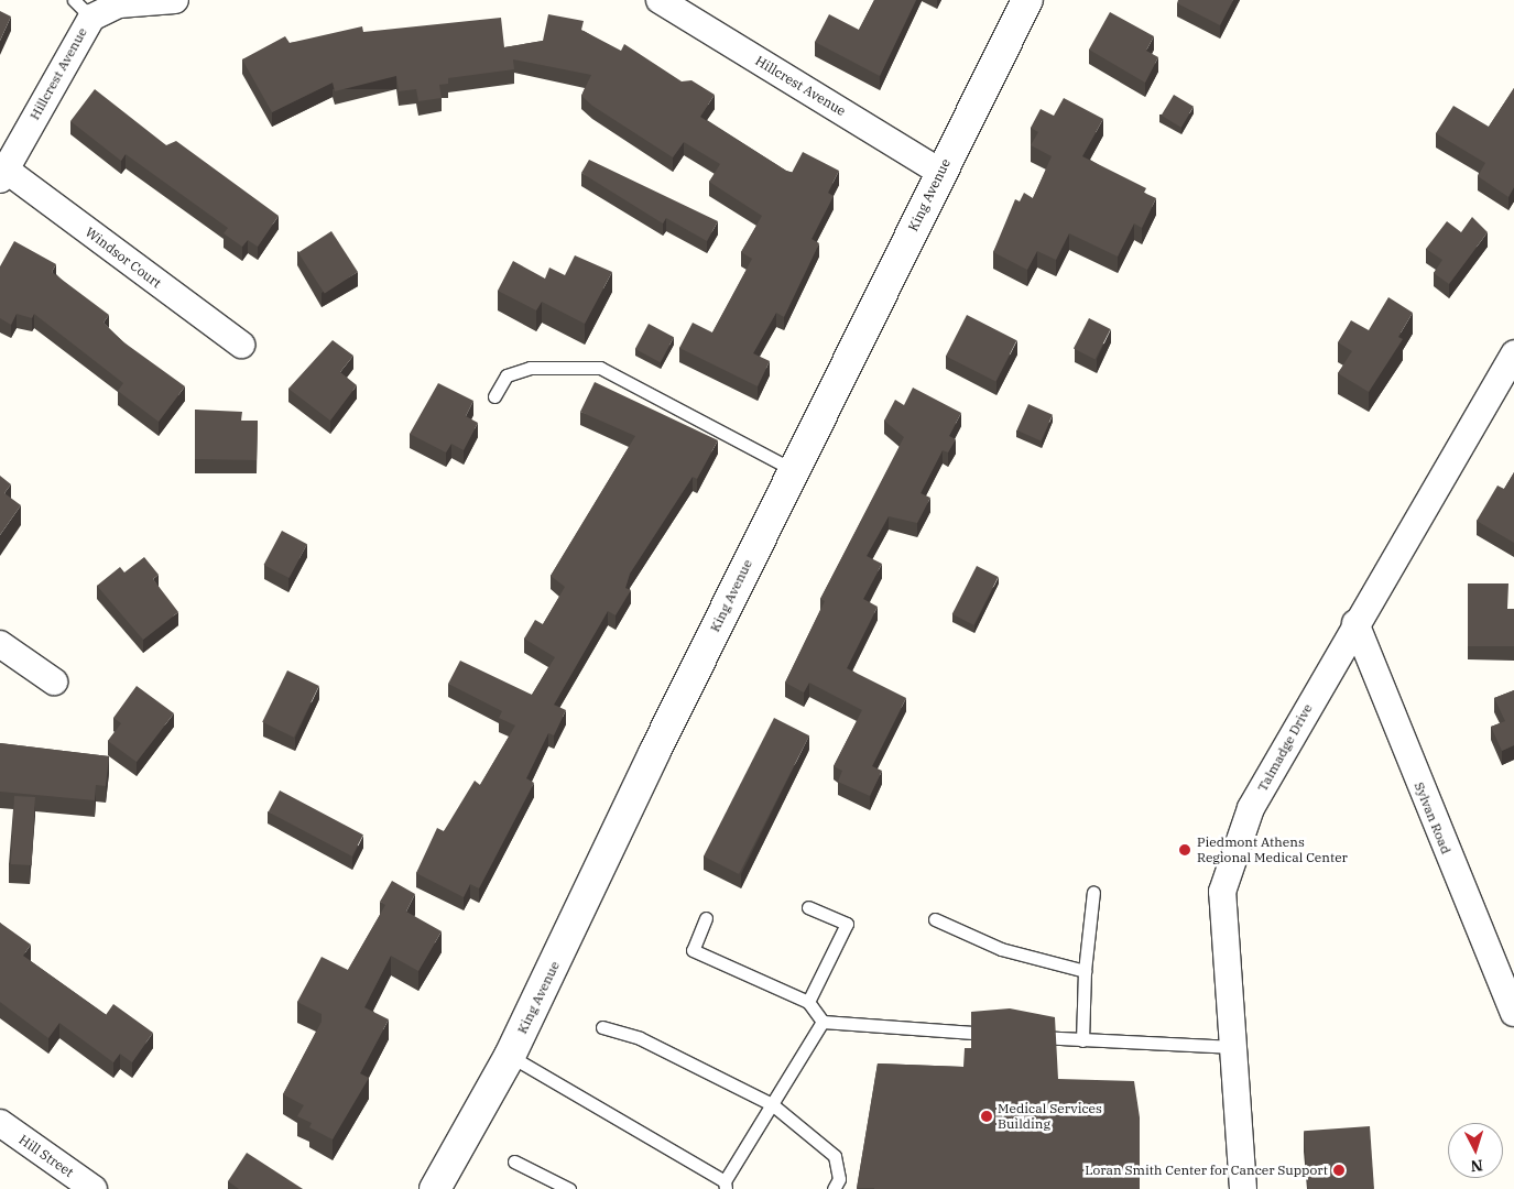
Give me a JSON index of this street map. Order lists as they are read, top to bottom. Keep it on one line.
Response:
{"streets":{"street":["Hillcrest Avenue","King Avenue","Windsor Court","Talmadge Drive","Sylvan Road","Hill Street"]},"crossings":[["Hillcrest Avenue","King Avenue"],["Hillcrest Avenue","Windsor Court"],["Talmadge Drive","Sylvan Road"]],"places":["Piedmont Athens Regional Medical Center","Medical Services Building","Loran Smith Center for Cancer Support"],"north":"bottom"}
